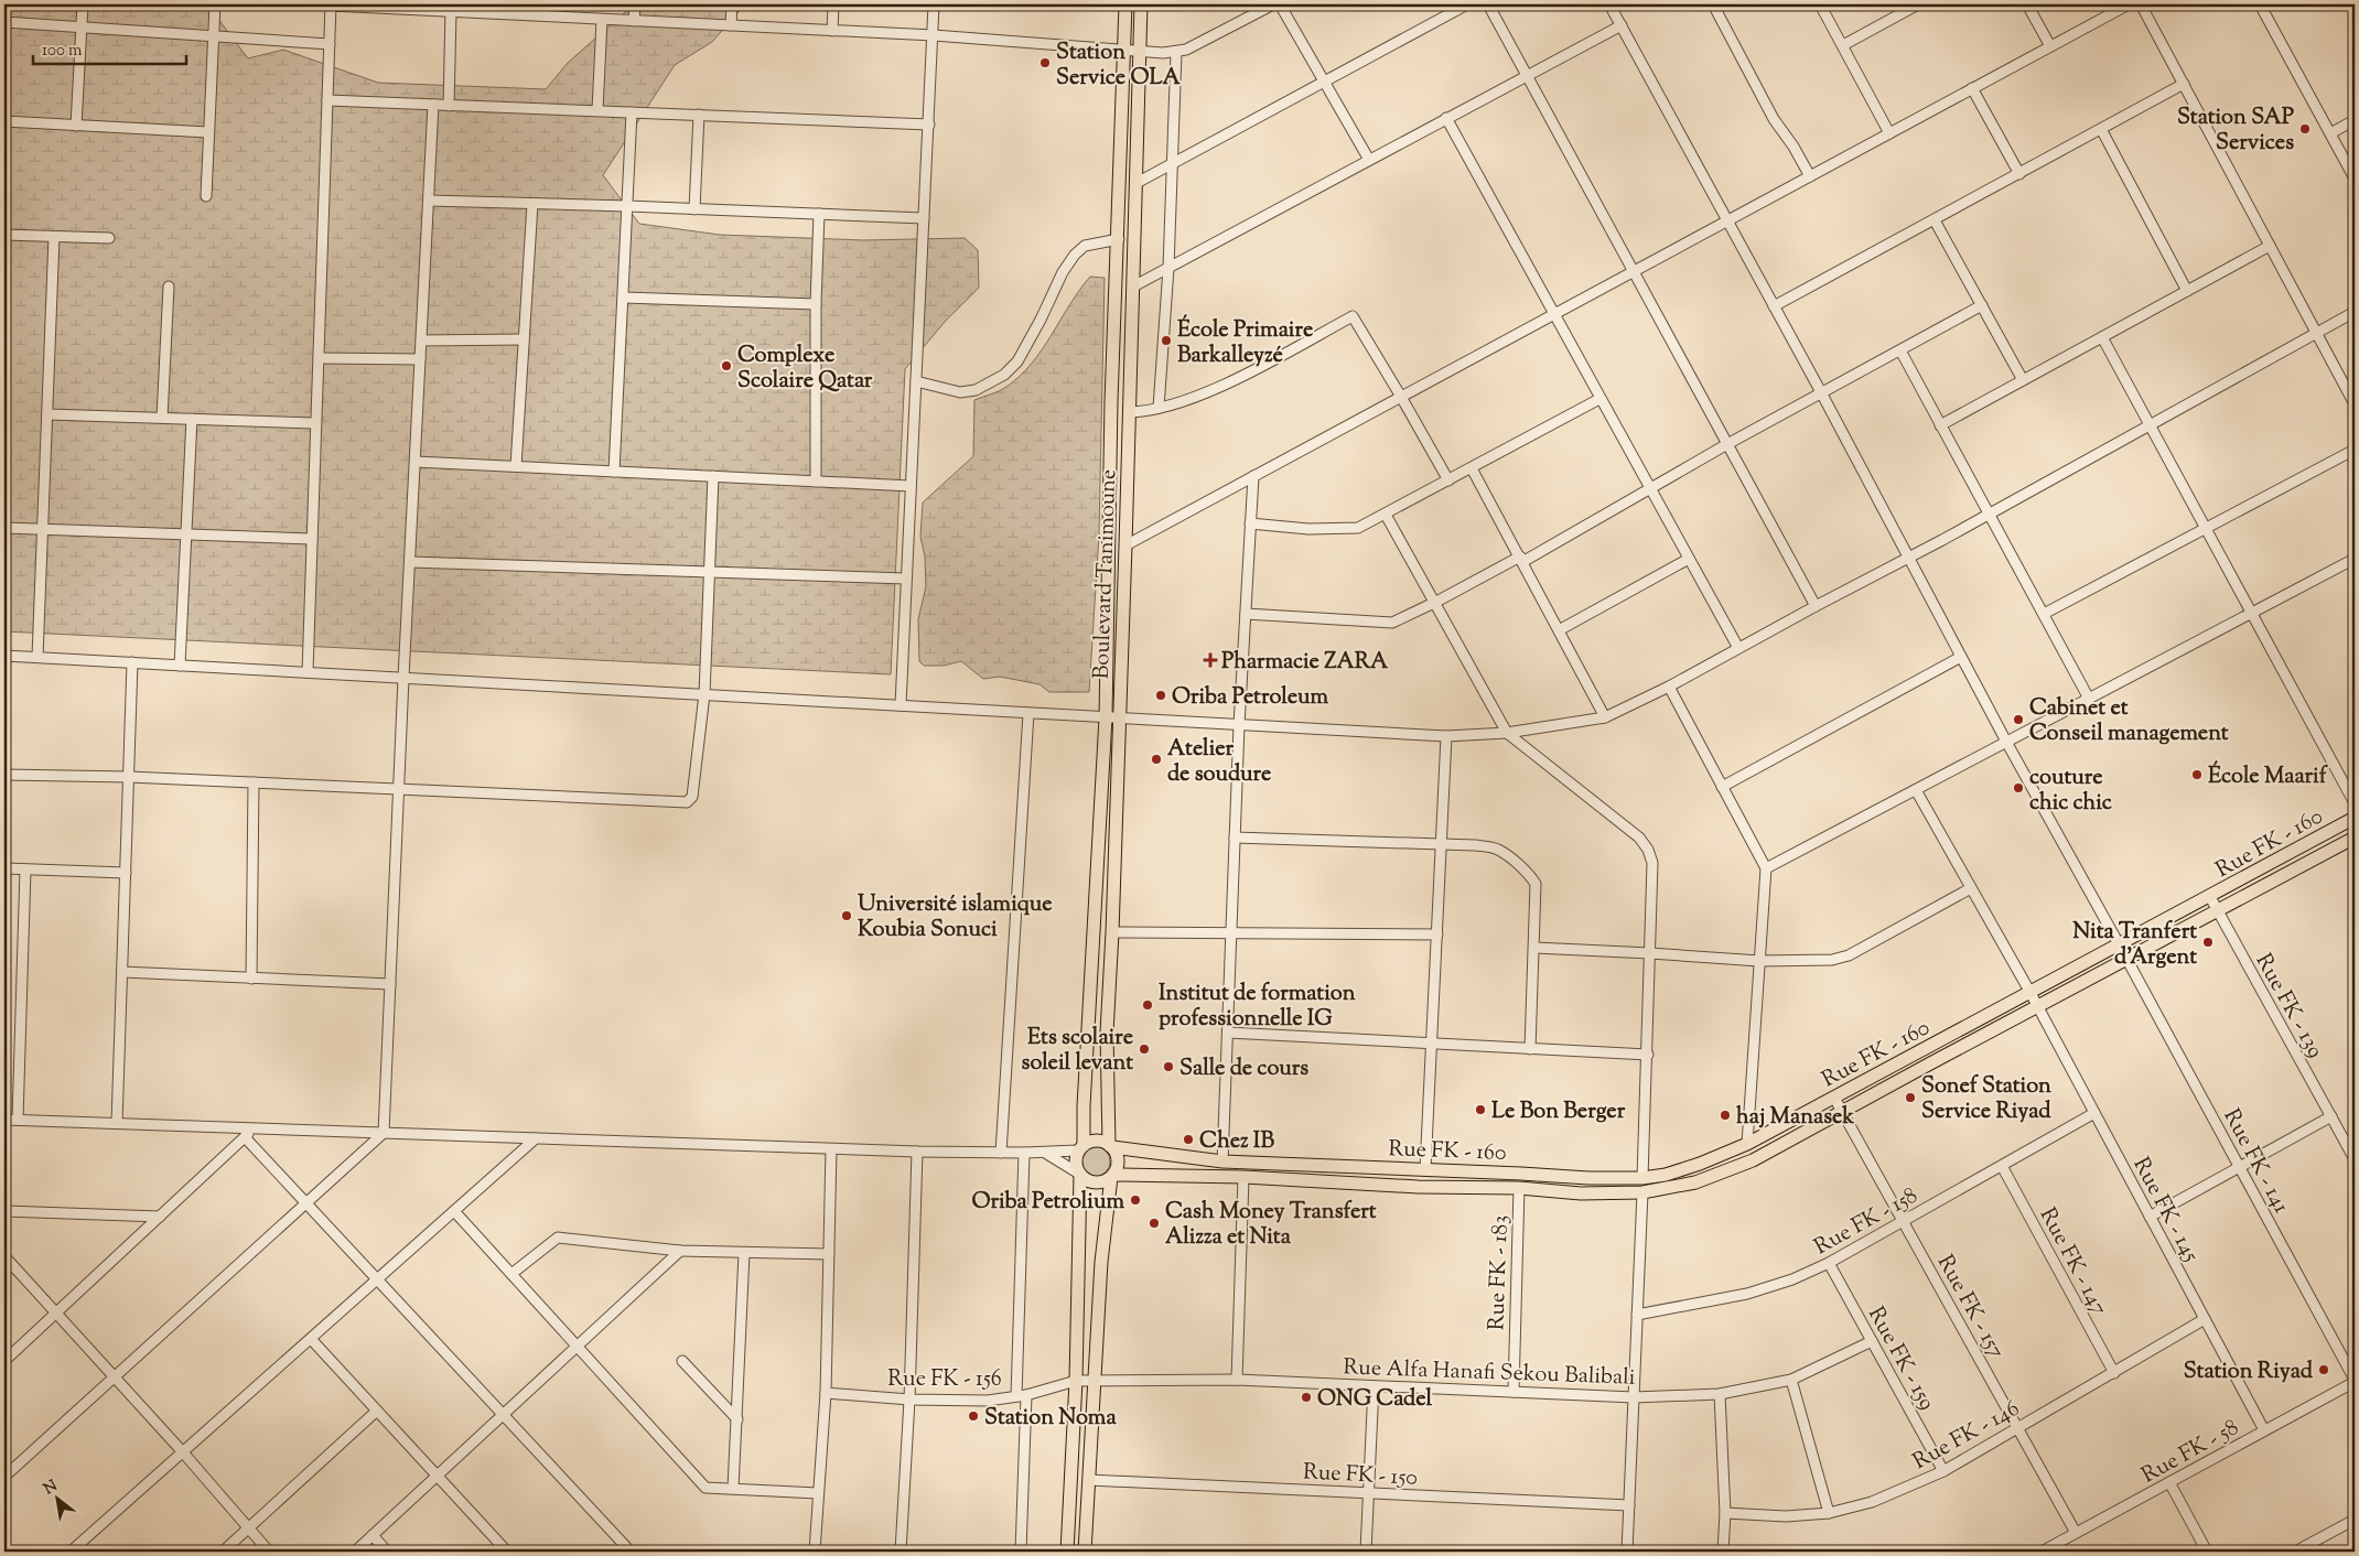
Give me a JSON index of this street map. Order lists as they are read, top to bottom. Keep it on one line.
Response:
{"streets":{"main road":["Boulevard Tanimoune","Rue FK - 160"],"street":["Rue FK - 139","Rue FK - 141","Rue FK - 145","Rue FK - 158","Rue FK - 147","Rue FK - 183","Rue FK - 157","Rue FK - 159","Rue Alfa Hanafi Sekou Balibali","Rue FK - 156","Rue FK - 146","Rue FK - 58","Rue FK - 150"]},"crossings":[["Boulevard Tanimoune","Rue FK - 160"],["Rue FK - 160","Rue FK - 139"],["Rue FK - 160","Rue FK - 141"],["Rue FK - 160","Rue FK - 145"],["Rue FK - 160","Rue FK - 183"],["Rue FK - 160","Rue FK - 157"],["Rue FK - 141","Rue FK - 58"],["Rue FK - 145","Rue FK - 158"],["Rue FK - 145","Rue FK - 146"],["Rue FK - 145","Rue FK - 58"],["Rue FK - 158","Rue FK - 147"],["Rue FK - 158","Rue FK - 157"],["Rue FK - 158","Rue FK - 159"],["Rue FK - 147","Rue FK - 146"],["Rue FK - 183","Rue Alfa Hanafi Sekou Balibali"],["Rue FK - 157","Rue FK - 146"],["Rue FK - 157","Rue FK - 58"],["Rue FK - 159","Rue Alfa Hanafi Sekou Balibali"],["Rue FK - 159","Rue FK - 146"],["Rue Alfa Hanafi Sekou Balibali","Rue FK - 156"]],"places":{"other":["Station Service OLA","Station SAP Services","École Primaire Barkalleyzé","Complexe Scolaire Qatar","Oriba Petroleum","Cabinet et Conseil management","Atelier de soudure","École Maarif","couture chic chic","Université islamique Koubia Sonuci","Nita Tranfert d'Argent","Institut de formation professionnelle IG","Ets scolaire soleil levant","Salle de cours","Sonef Station Service Riyad","Le Bon Berger","haj Manasek","Chez IB","Oriba Petrolium","Cash Money Transfert Alizza et Nita","Station Riyad","ONG Cadel","Station Noma"],"health":["Pharmacie ZARA"]},"scale_bar":"100 m","north":"top left"}
